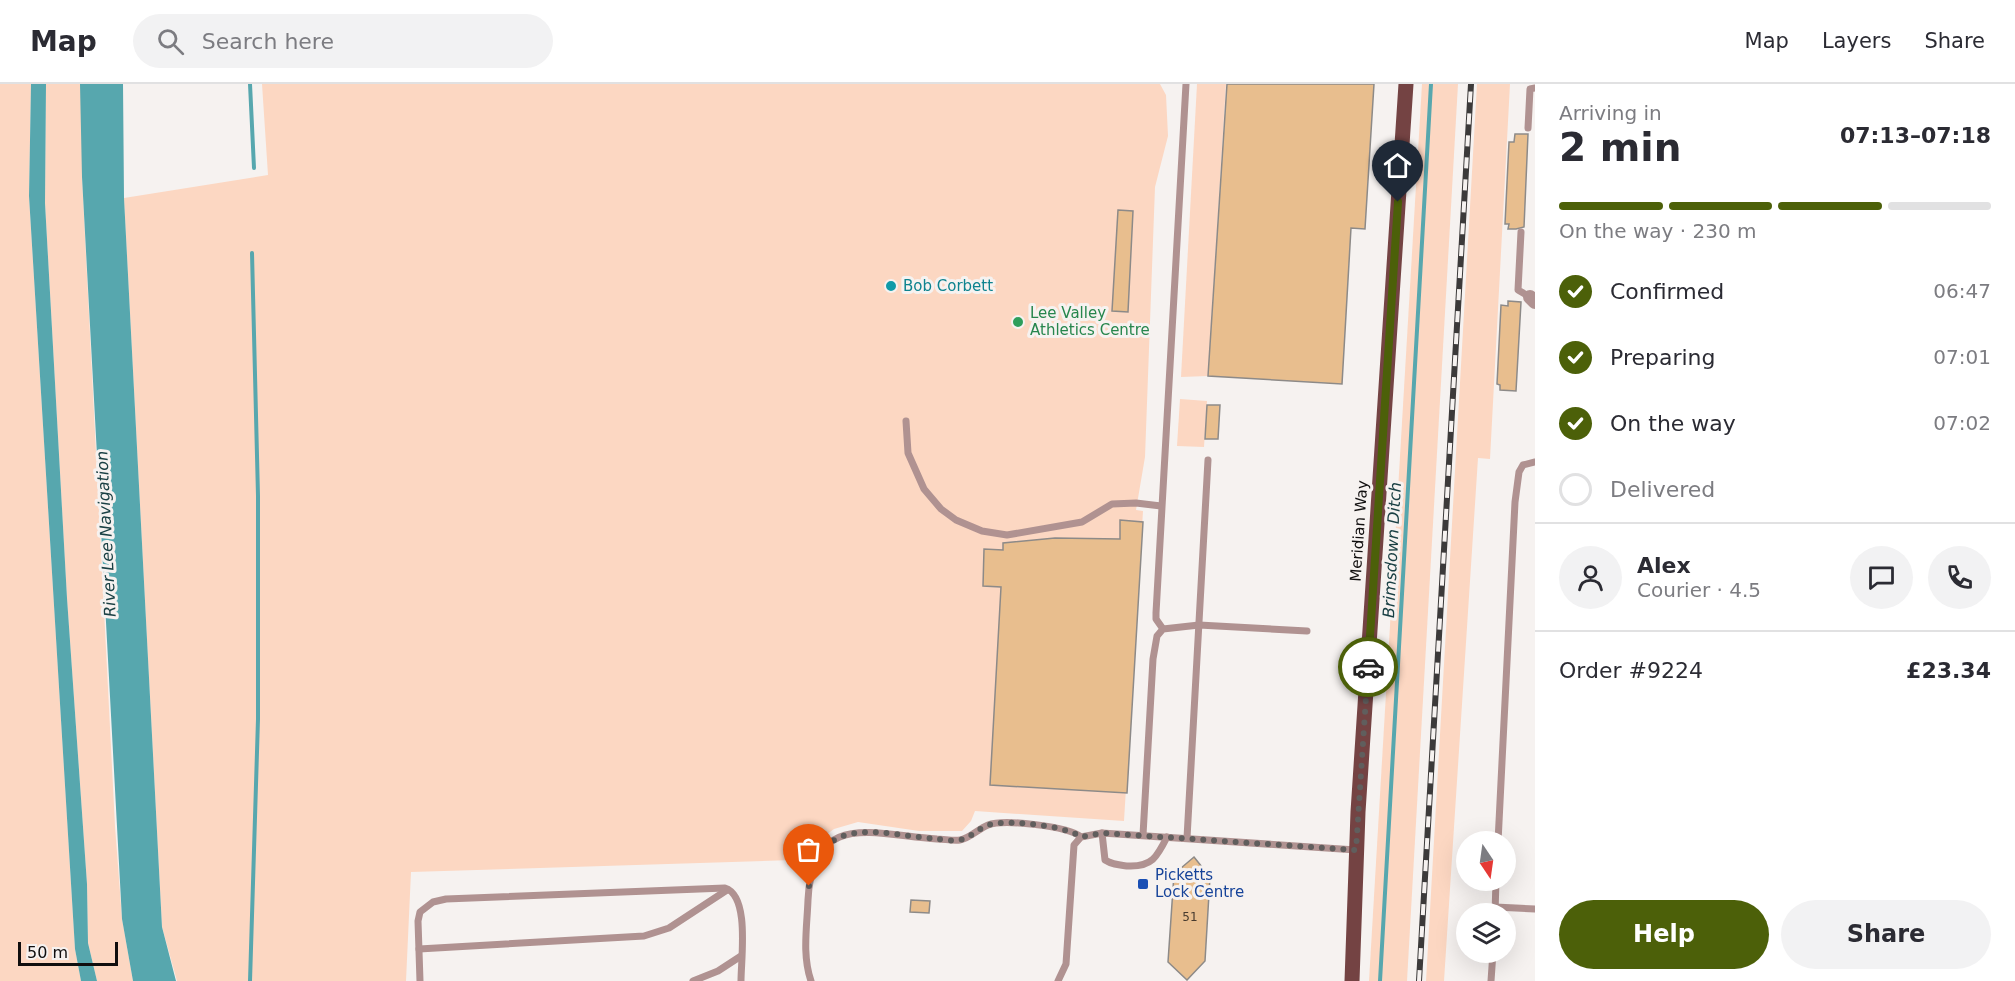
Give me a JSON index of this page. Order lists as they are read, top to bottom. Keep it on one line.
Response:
{"streets":{"main road":["Meridian Way"]},"water":["River Lee Navigation","Brimsdown Ditch"],"places":{"other":["Bob Corbett","Lee Valley Athletics Centre"],"transit":["Picketts Lock Centre"]},"house_numbers":["51"],"scale_bar":"50 m","north":"bottom","page":{"header":"Map","search":"Search here","nav":["Map","Layers","Share"],"heading":["2 min","Arriving in","07:13–07:18"],"panel":["Alex","Courier · 4.5","Order #9224","£23.34"],"bar":"On the way · 230 m","list":[["Confirmed","06:47"],["Preparing","07:01"],["On the way","07:02"],"Delivered"],"buttons":["Help","Share"],"scale":"50 m"}}
